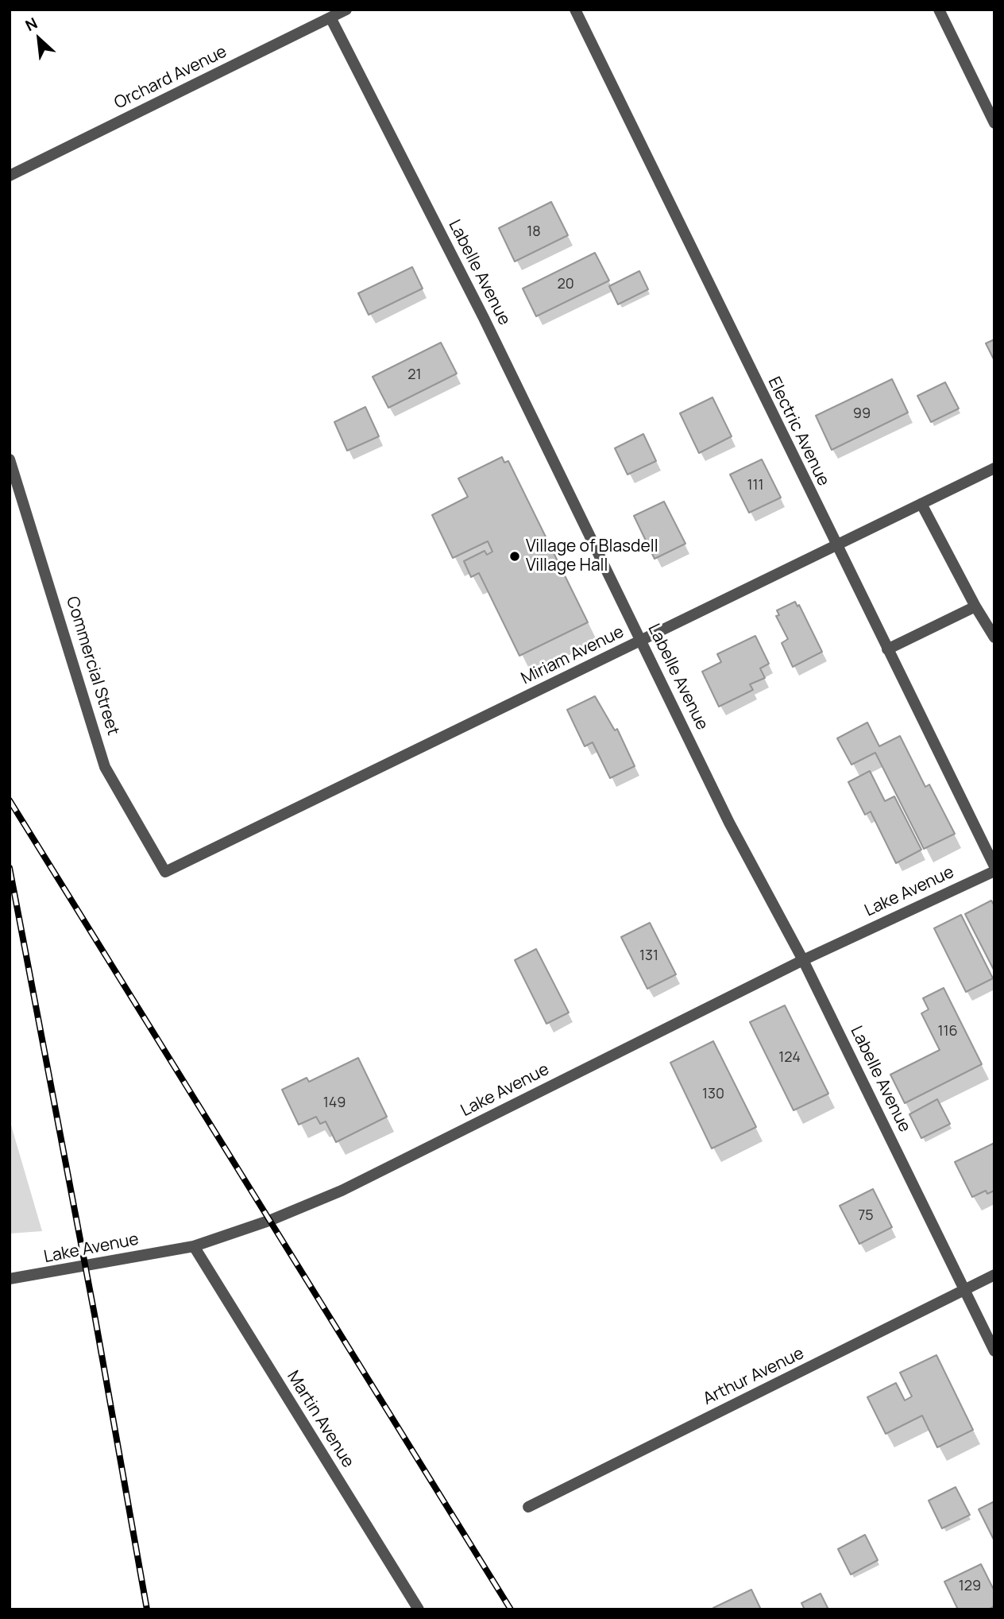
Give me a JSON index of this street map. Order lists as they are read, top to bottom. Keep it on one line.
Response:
{"streets":{"street":["Orchard Avenue","Labelle Avenue","Electric Avenue","Miriam Avenue","Commercial Street","Lake Avenue","Arthur Avenue","Martin Avenue"]},"crossings":[["Orchard Avenue","Labelle Avenue"],["Labelle Avenue","Miriam Avenue"],["Labelle Avenue","Lake Avenue"],["Labelle Avenue","Arthur Avenue"],["Electric Avenue","Miriam Avenue"],["Miriam Avenue","Commercial Street"],["Lake Avenue","Martin Avenue"]],"places":["Village of Blasdell Village Hall"],"house_numbers":["18","20","21","99","111","131","116","124","130","149","75","129"],"north":"top left"}
